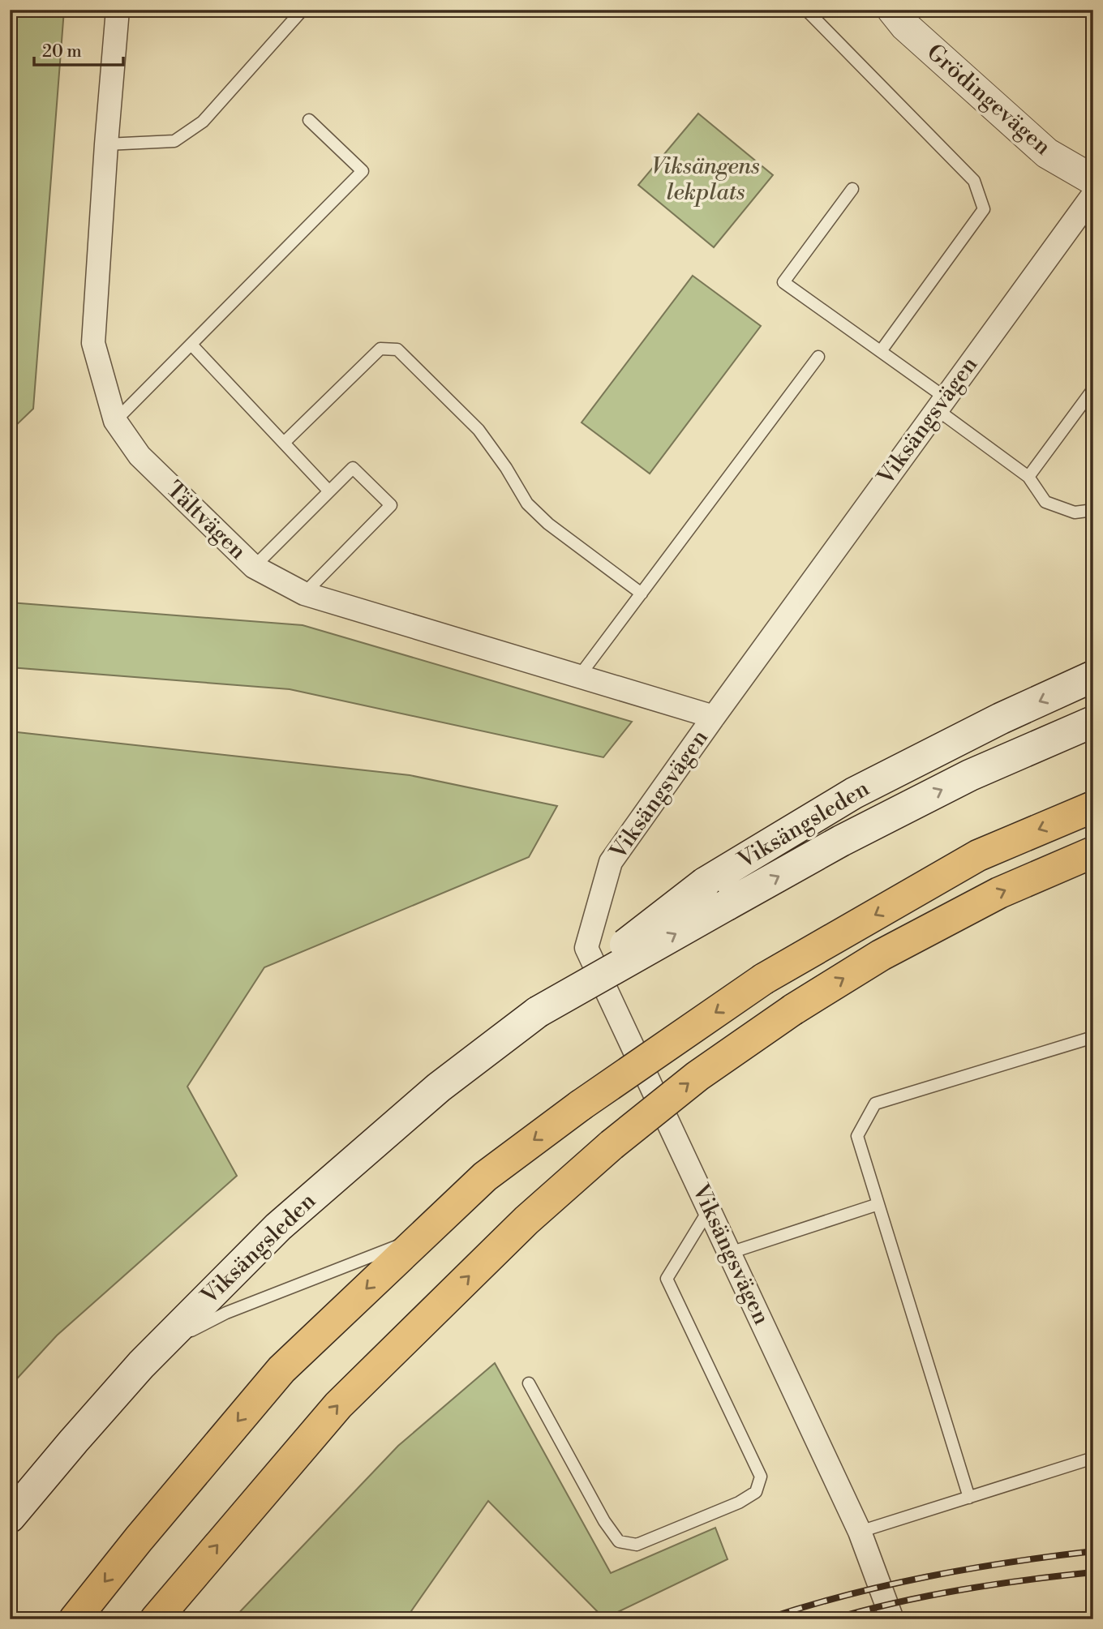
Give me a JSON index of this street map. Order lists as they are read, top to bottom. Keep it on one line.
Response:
{"streets":{"main road":["Viksängsleden"],"street":["Grödingevägen","Viksängsvägen","Tältvägen"]},"crossings":[["Viksängsvägen","Tältvägen"]],"parks":["Viksängens lekplats"],"scale_bar":"20 m"}
